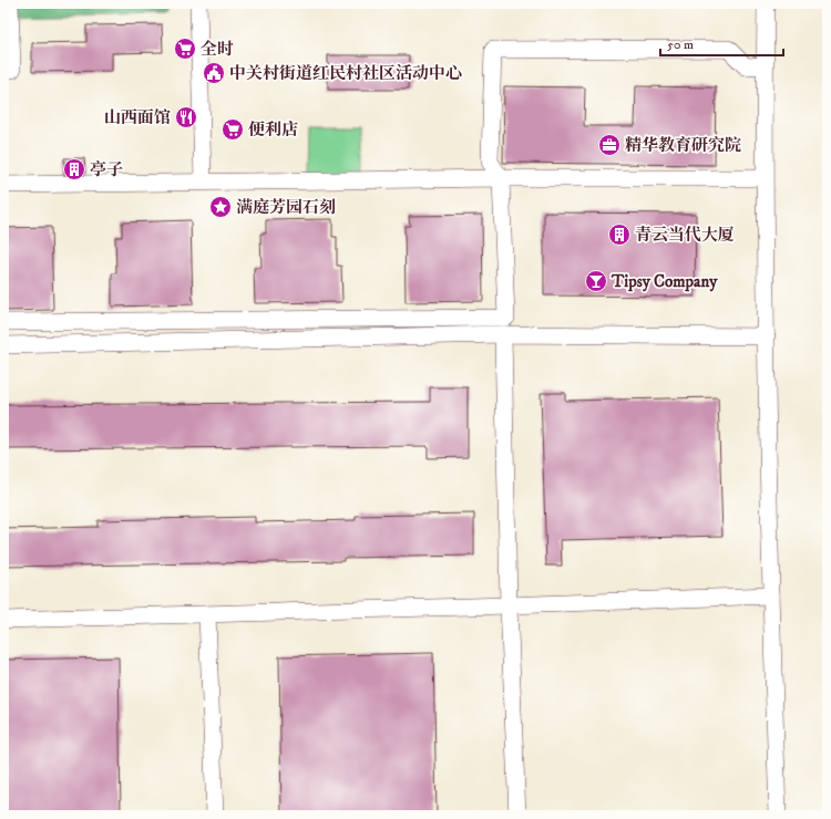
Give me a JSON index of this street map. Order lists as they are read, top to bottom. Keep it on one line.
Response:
{"places":{"supermarket":["全时","便利店"],"public building":["中关村街道红民村社区活动中心"],"restaurant":["山西面馆"],"office":["精华教育研究院"],"building":["亭子","青云当代大厦"],"place":["满庭芳园石刻"],"bar":["Tipsy Company"]},"scale_bar":"50 m"}
